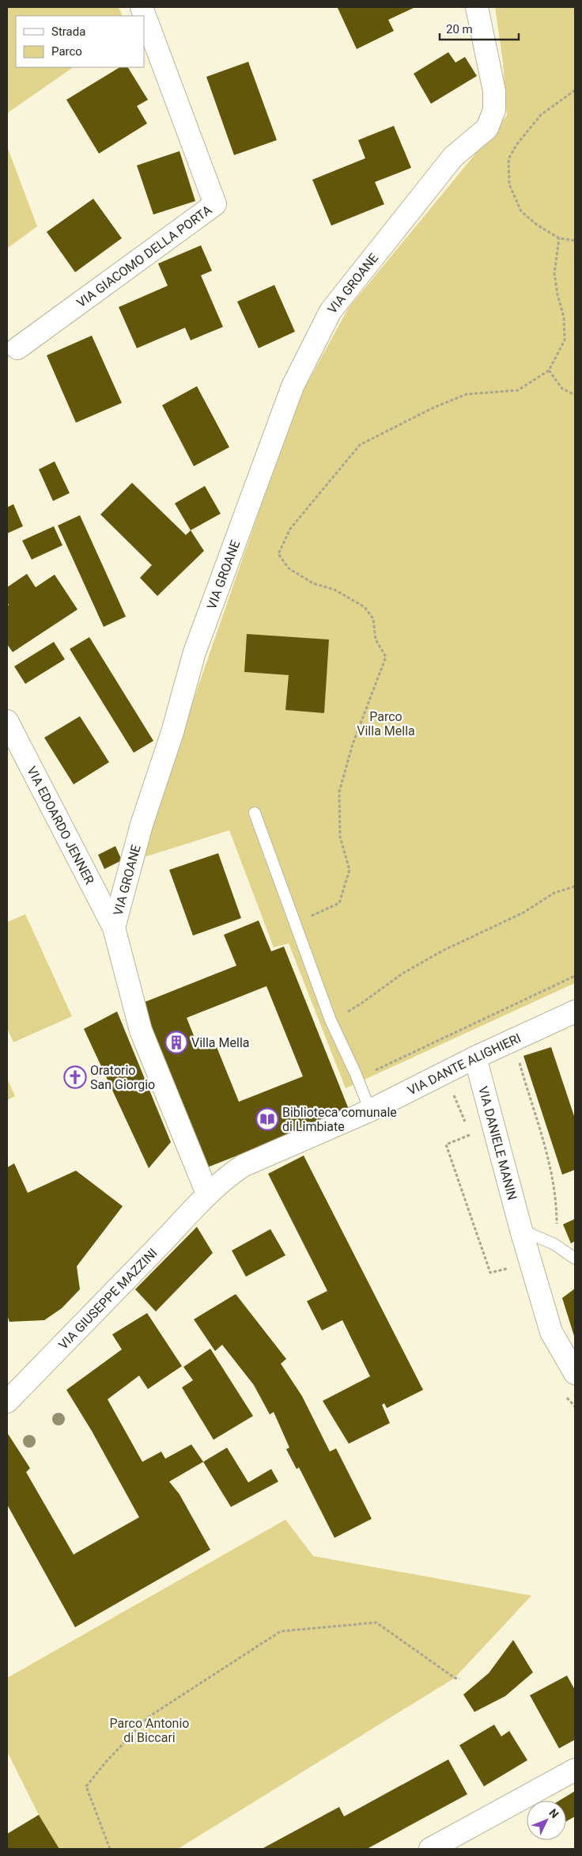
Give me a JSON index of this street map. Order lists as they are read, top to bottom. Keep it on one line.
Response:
{"streets":{"street":["VIA GIACOMO DELLA PORTA","VIA GROANE","VIA EDOARDO JENNER","VIA DANTE ALIGHIERI","VIA DANIELE MANIN","VIA GIUSEPPE MAZZINI"]},"crossings":[["VIA GROANE","VIA EDOARDO JENNER"],["VIA GROANE","VIA DANTE ALIGHIERI"],["VIA GROANE","VIA GIUSEPPE MAZZINI"],["VIA DANTE ALIGHIERI","VIA DANIELE MANIN"],["VIA DANTE ALIGHIERI","VIA GIUSEPPE MAZZINI"]],"parks":["Parco Villa Mella","Parco Antonio di Biccari"],"places":{"building":["Villa Mella"],"church":["Oratorio San Giorgio"],"library":["Biblioteca comunale di Limbiate"]},"legend":["Strada","Parco"],"scale_bar":"20 m","north":"top right"}
